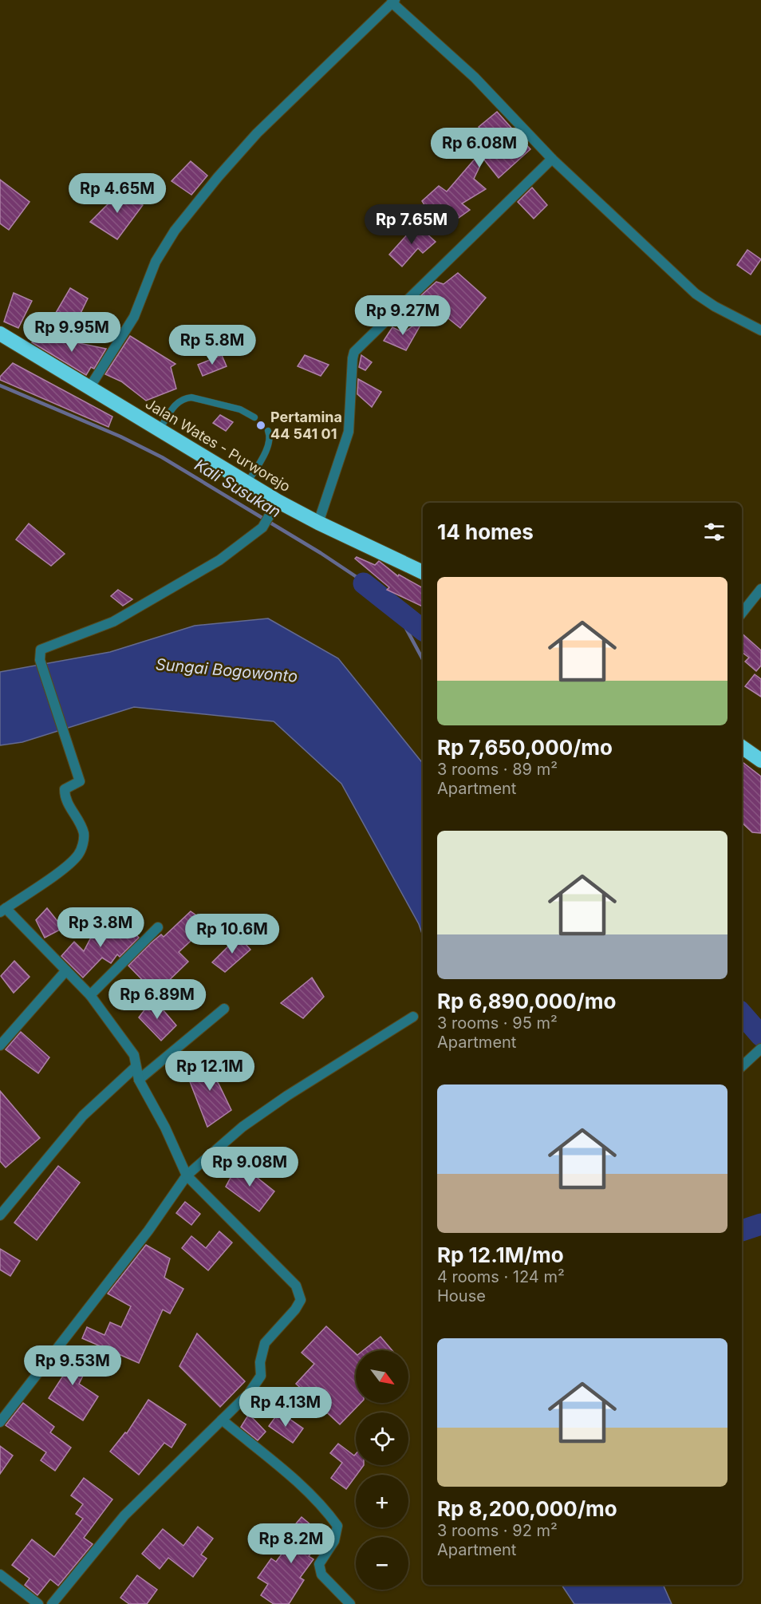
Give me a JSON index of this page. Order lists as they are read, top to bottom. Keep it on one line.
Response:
{"streets":{"highway":["Jalan Wates - Purworejo"]},"water":["Kali Susukan","Sungai Bogowonto"],"places":["Pertamina 44 541 01"],"north":"bottom right","page":{"price":["Rp 6.08M","Rp 4.65M","Rp 7.65M","Rp 9.27M","Rp 9.95M","Rp 5.8M","Rp 3.8M","Rp 10.6M","Rp 6.89M","Rp 12.1M","Rp 9.08M","Rp 9.53M","Rp 4.13M","Rp 8.2M"],"heading":"14 homes","list":[{"name":"Rp 7,650,000/mo","note":"3 rooms · 89 m² · Apartment"},{"name":"Rp 6,890,000/mo","note":"3 rooms · 95 m² · Apartment"},{"name":"Rp 12.1M/mo","note":"4 rooms · 124 m² · House"},{"name":"Rp 8,200,000/mo","note":"3 rooms · 92 m² · Apartment"}],"map_buttons":["+","−"]}}
